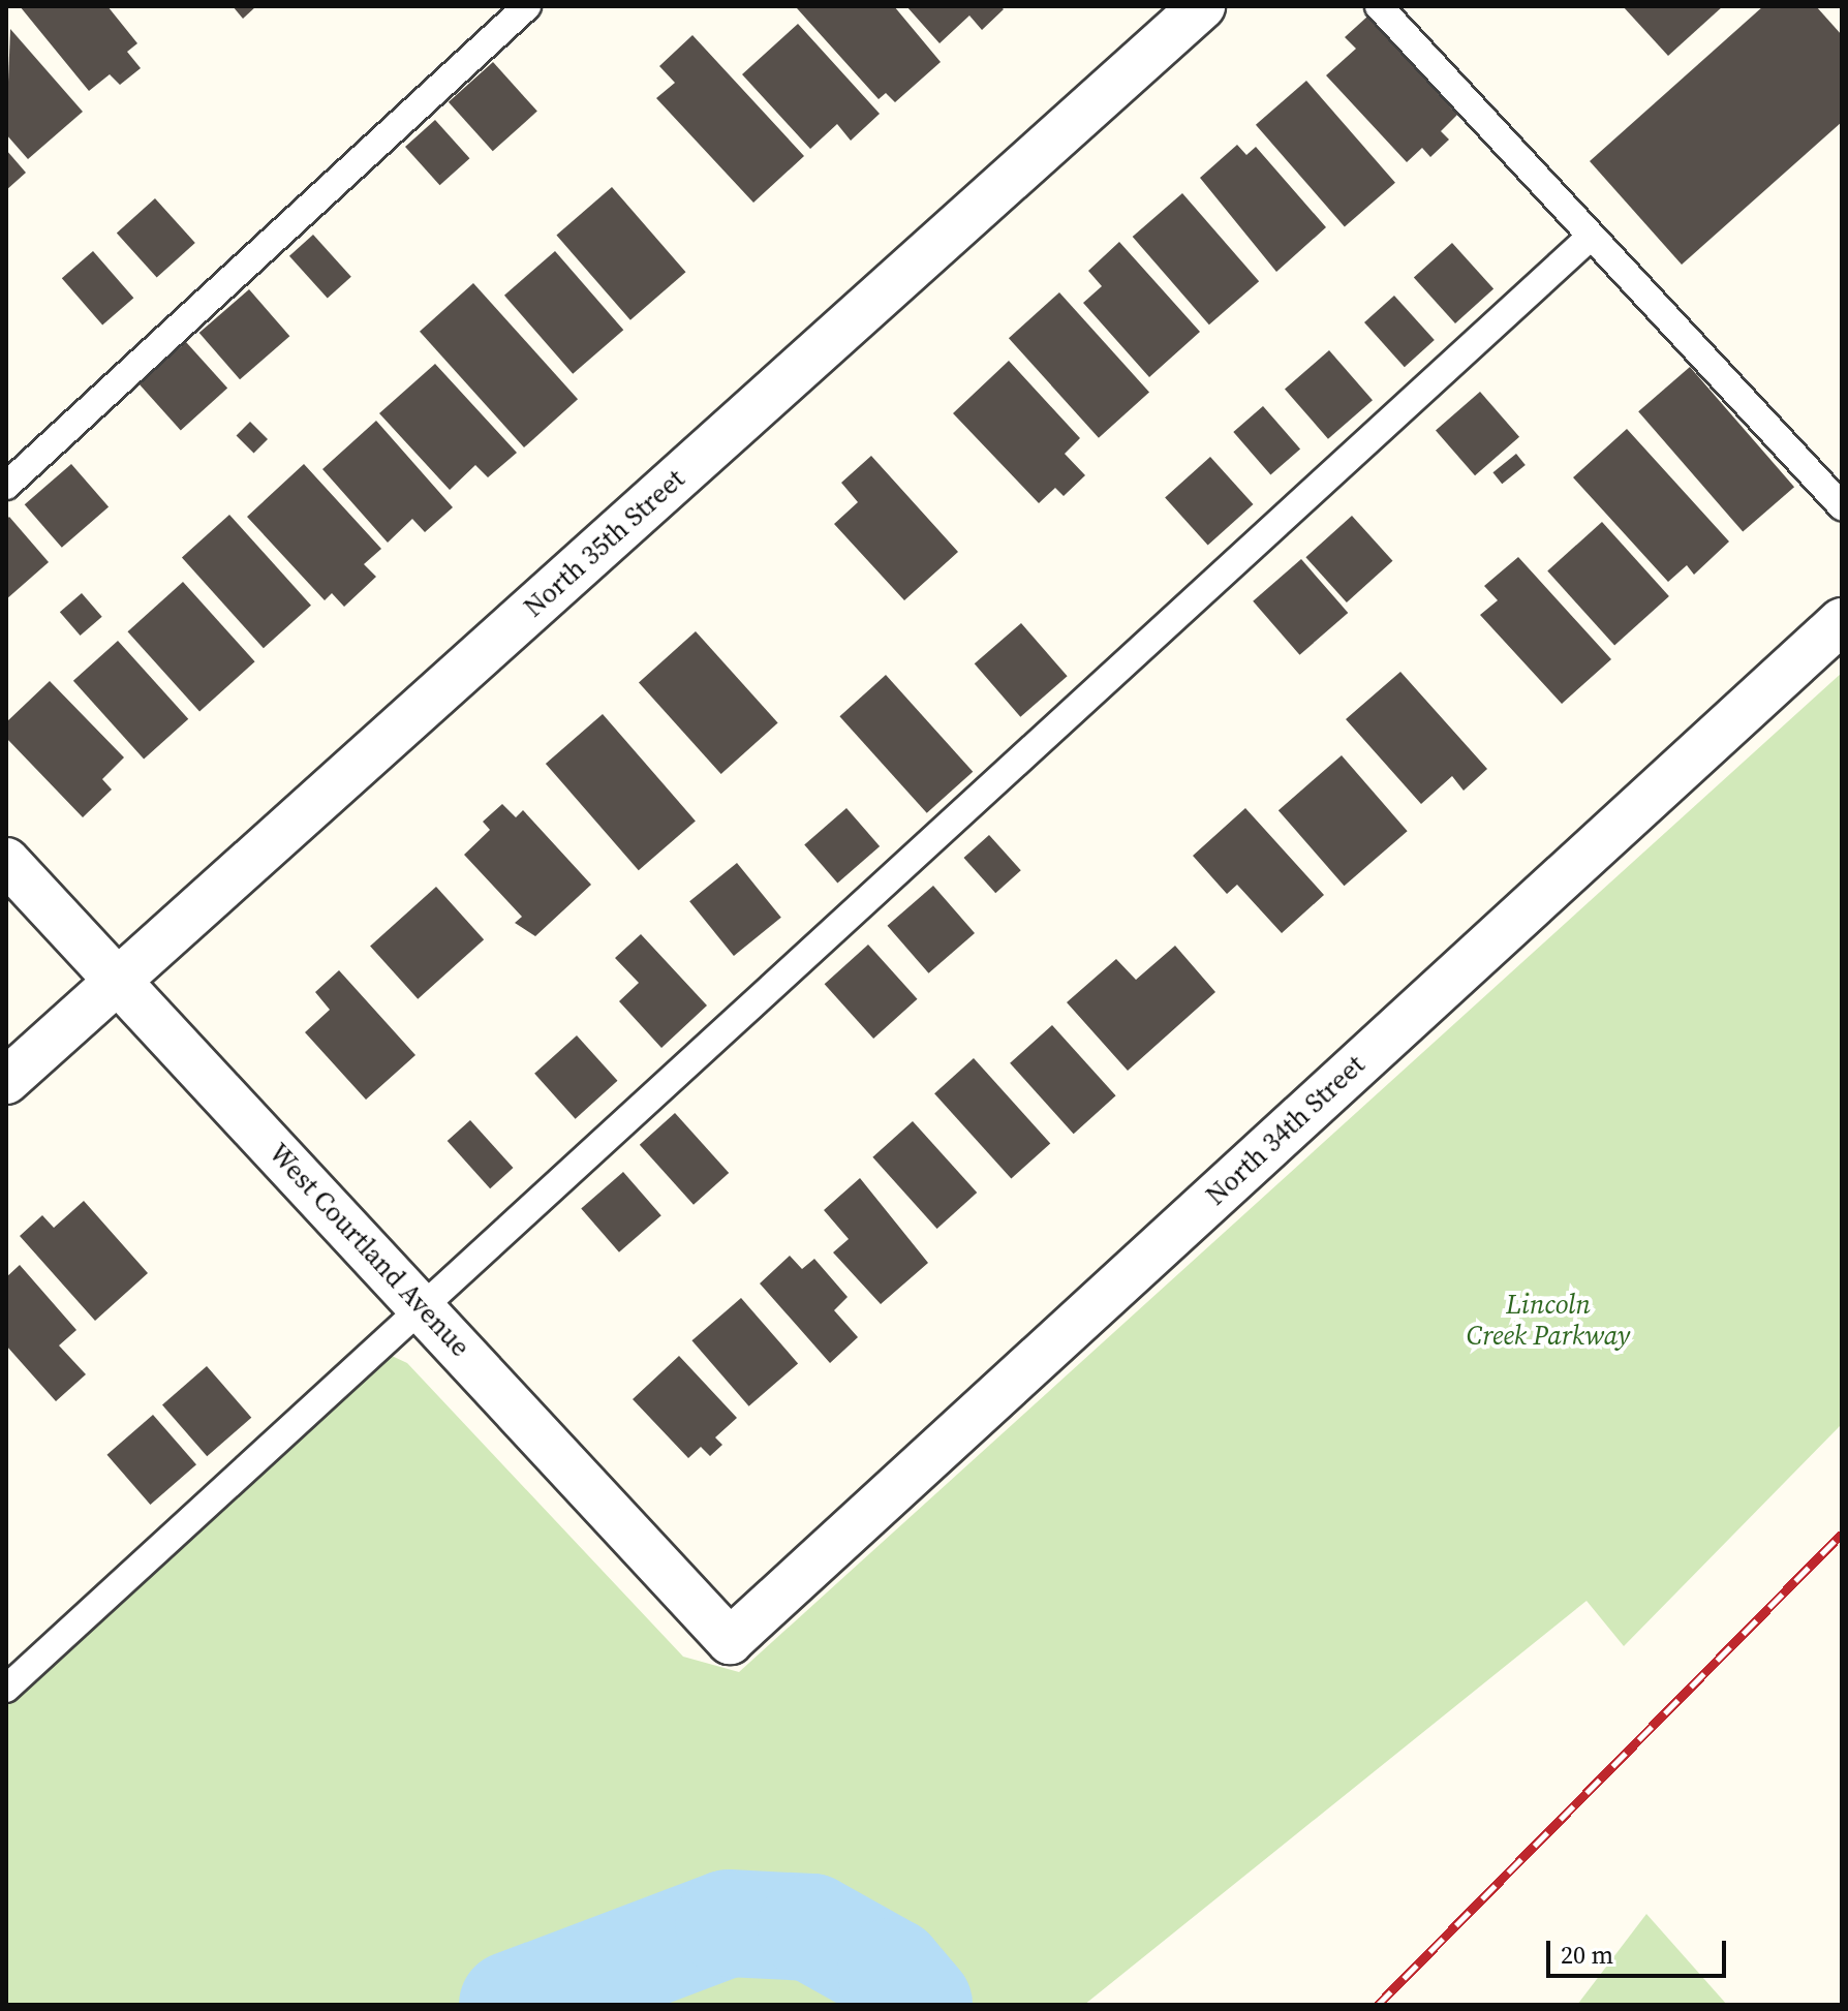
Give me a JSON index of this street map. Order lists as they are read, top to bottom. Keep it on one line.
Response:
{"streets":{"street":["North 35th Street","North 34th Street","West Courtland Avenue"]},"crossings":[["North 35th Street","West Courtland Avenue"],["North 34th Street","West Courtland Avenue"]],"parks":["Lincoln Creek Parkway"],"scale_bar":"20 m"}
